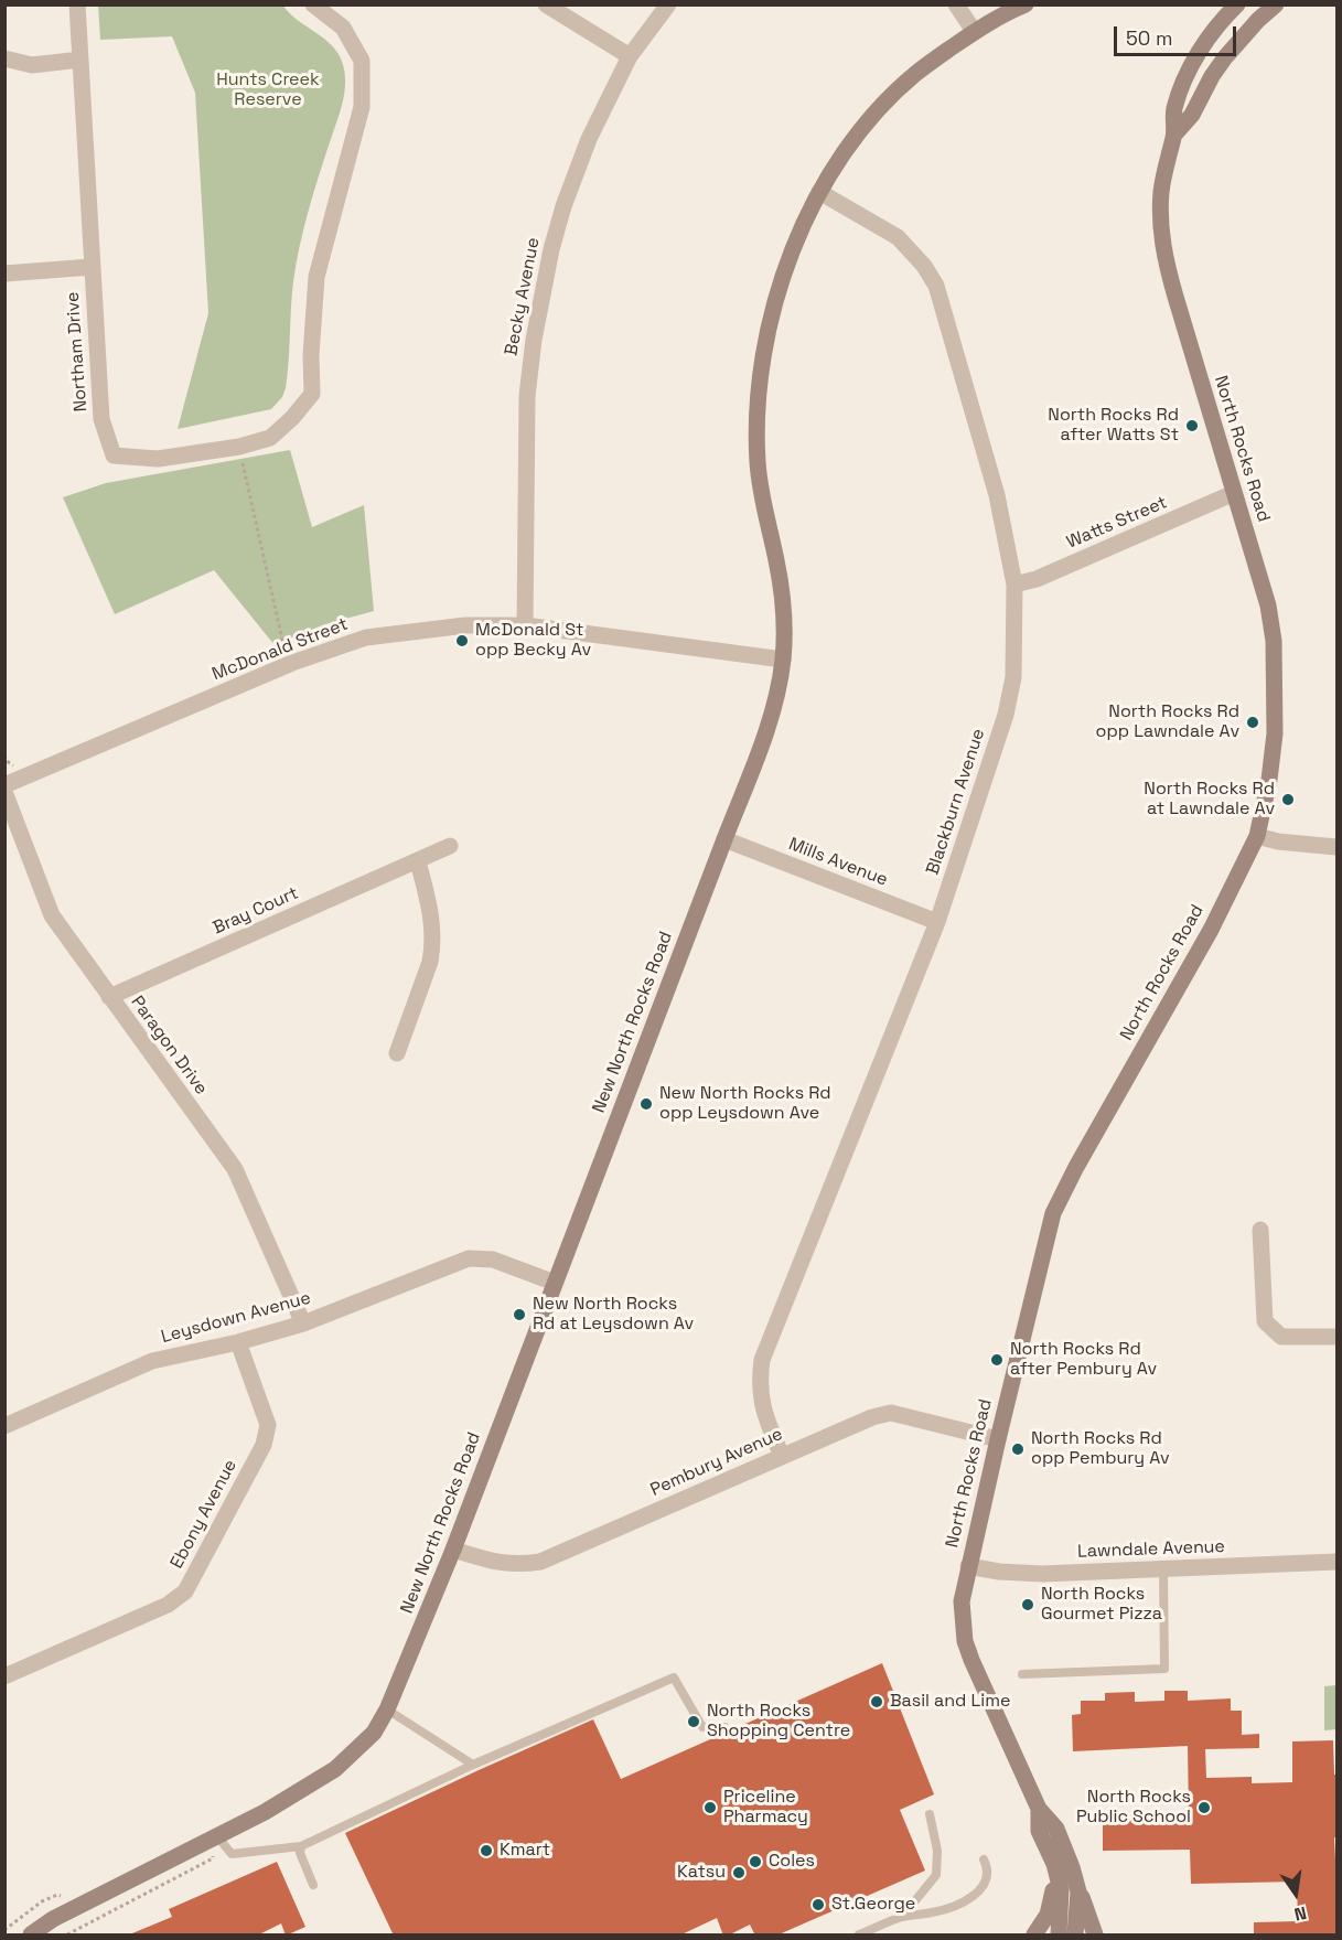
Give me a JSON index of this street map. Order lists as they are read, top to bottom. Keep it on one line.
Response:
{"streets":{"main road":["North Rocks Road","New North Rocks Road"],"street":["Becky Avenue","Northam Drive","Watts Street","McDonald Street","Blackburn Avenue","Mills Avenue","Bray Court","Paragon Drive","Leysdown Avenue","Pembury Avenue","Ebony Avenue","Lawndale Avenue"]},"crossings":[["Becky Avenue","McDonald Street"],["North Rocks Road","Watts Street"],["North Rocks Road","Pembury Avenue"],["North Rocks Road","Lawndale Avenue"],["Watts Street","Blackburn Avenue"],["McDonald Street","New North Rocks Road"],["Blackburn Avenue","Mills Avenue"],["Blackburn Avenue","New North Rocks Road"],["Blackburn Avenue","Pembury Avenue"],["Mills Avenue","New North Rocks Road"],["Bray Court","Paragon Drive"],["New North Rocks Road","Leysdown Avenue"],["New North Rocks Road","Pembury Avenue"],["Paragon Drive","Leysdown Avenue"],["Leysdown Avenue","Ebony Avenue"]],"parks":["Hunts Creek Reserve"],"places":["North Rocks Rd after Watts St","McDonald St opp Becky Av","North Rocks Rd opp Lawndale Av","North Rocks Rd at Lawndale Av","New North Rocks Rd opp Leysdown Ave","New North Rocks Rd at Leysdown Av","North Rocks Rd after Pembury Av","North Rocks Rd opp Pembury Av","North Rocks Gourmet Pizza","Basil and Lime","North Rocks Shopping Centre","Priceline Pharmacy","North Rocks Public School","Kmart","Coles","Katsu","St.George"],"scale_bar":"50 m","north":"bottom"}
